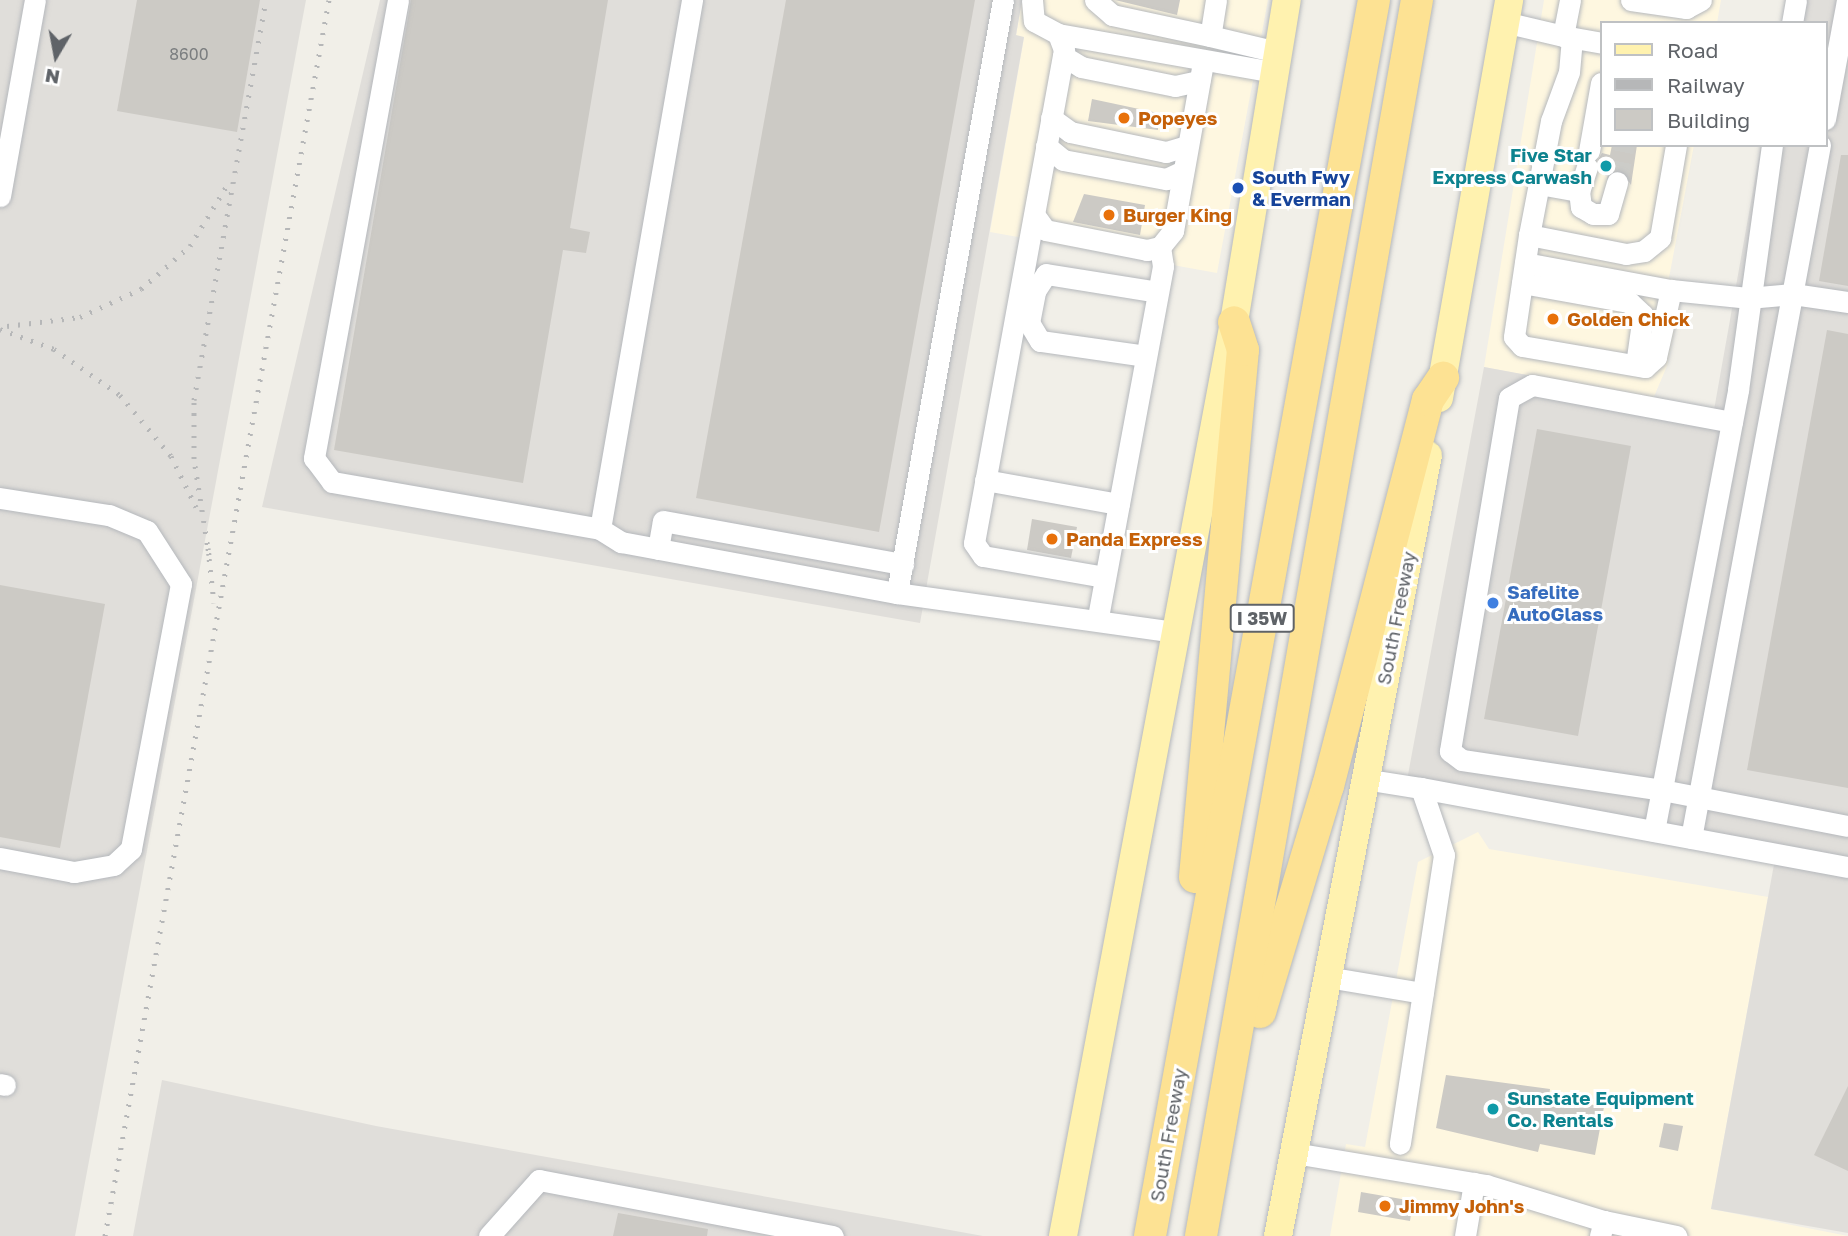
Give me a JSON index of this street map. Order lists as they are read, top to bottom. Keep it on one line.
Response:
{"streets":{"highway":["I 35W","South Freeway"]},"places":["Popeyes","Five Star Express Carwash","South Fwy & Everman","Burger King","Golden Chick","Panda Express","Safelite AutoGlass","Sunstate Equipment Co. Rentals","Jimmy John's"],"house_numbers":["8600"],"legend":["Road","Railway","Building"],"north":"bottom"}
